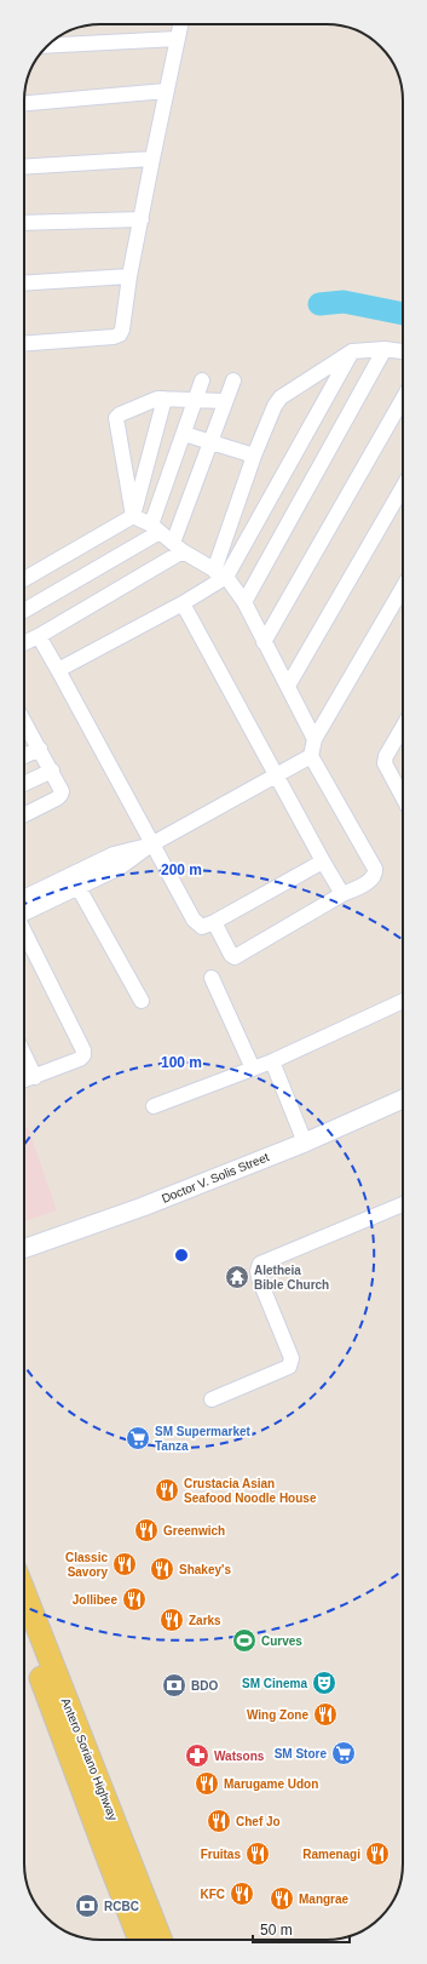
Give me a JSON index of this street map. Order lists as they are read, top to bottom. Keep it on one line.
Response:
{"streets":{"main road":["Antero Soriano Highway"],"street":["Doctor V. Solis Street"]},"places":{"temple":["Aletheia Bible Church"],"supermarket":["SM Supermarket Tanza","SM Store"],"restaurant":["Crustacia Asian Seafood Noodle House","Greenwich","Classic Savory","Shakey's","Jollibee","Zarks","Wing Zone","Marugame Udon","Chef Jo","Fruitas","Ramenagi","KFC","Mangrae"],"sports":["Curves"],"theatre":["SM Cinema"],"bank":["BDO","RCBC"],"pharmacy":["Watsons"]},"scale_bar":"50 m","rings":["200 m","100 m"]}
